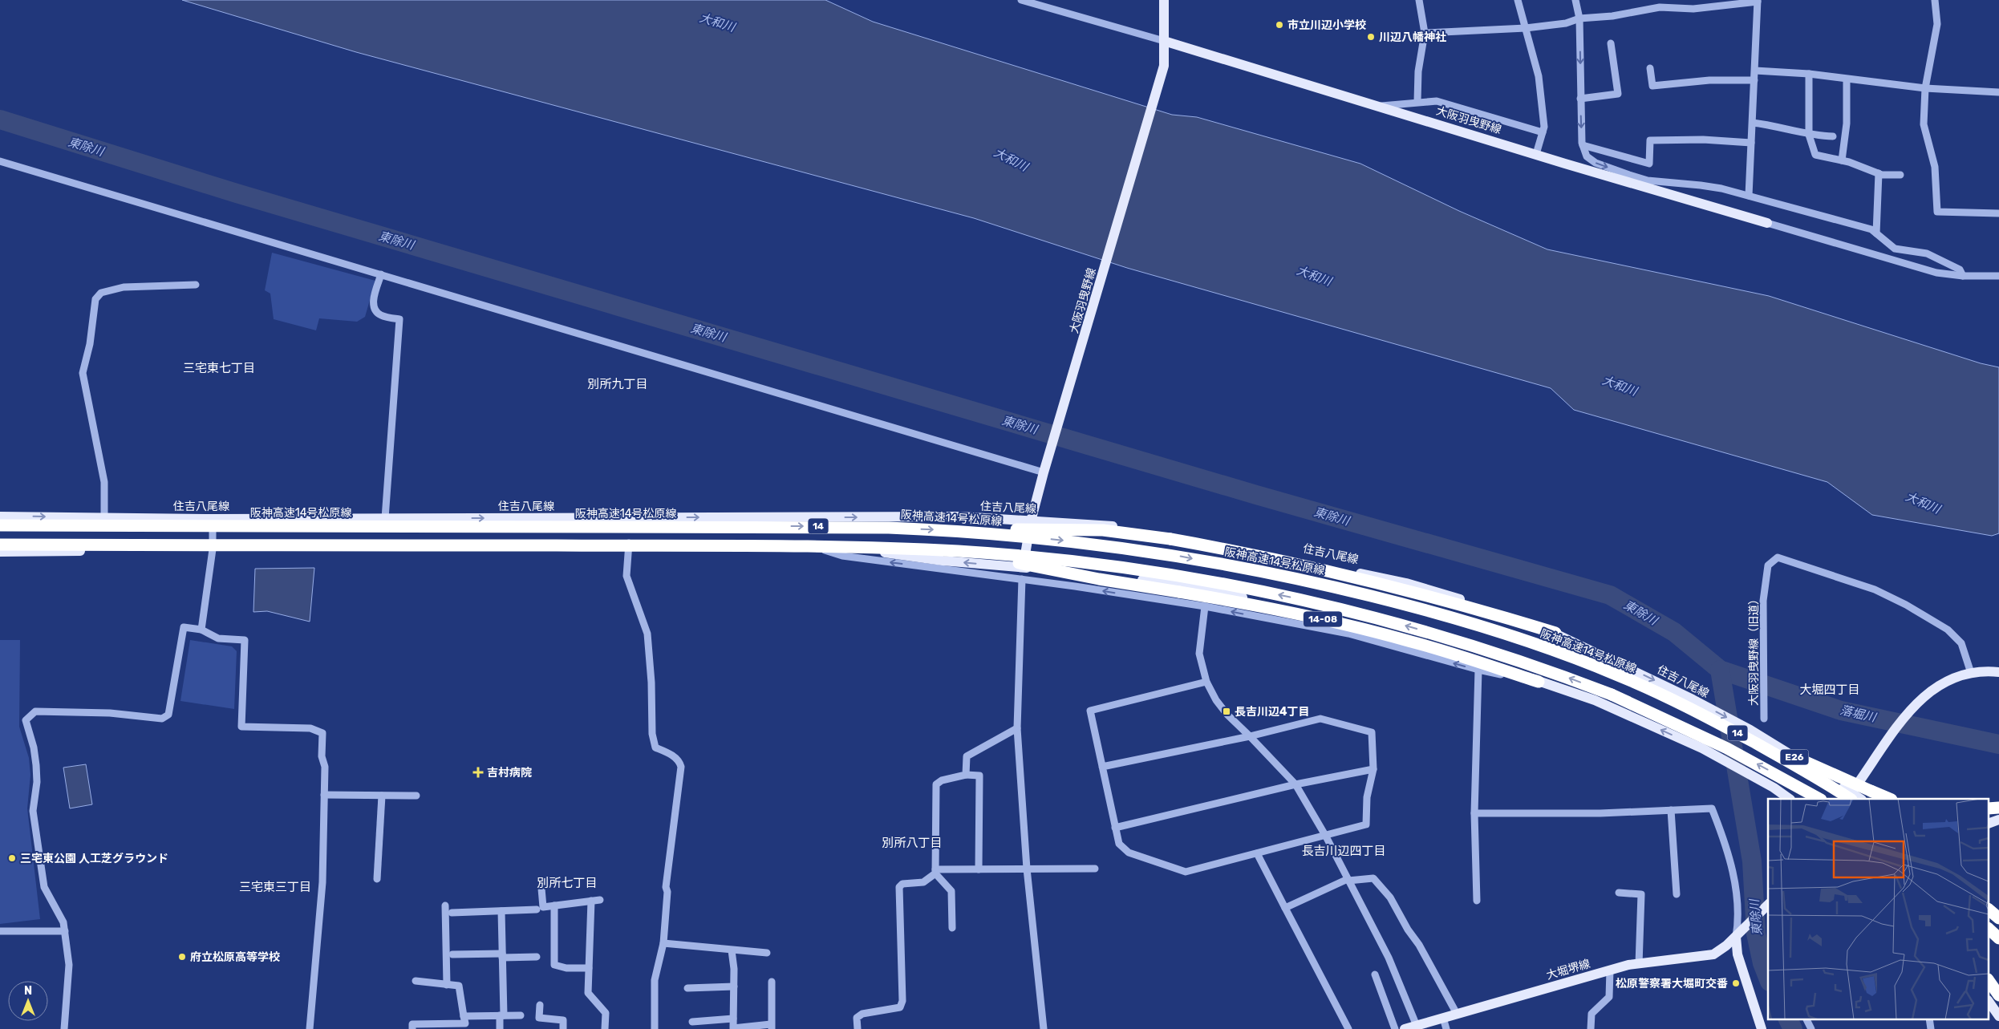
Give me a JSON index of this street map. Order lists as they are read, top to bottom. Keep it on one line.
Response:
{"streets":{"highway":["阪神高速14号松原線","14","14-08","E26"],"main road":["大阪羽曳野線","住吉八尾線","大堀堺線"],"street":["大阪羽曳野線（旧道）"]},"crossings":[["大阪羽曳野線","住吉八尾線"],["住吉八尾線","阪神高速14号松原線"],["阪神高速14号松原線","E26"],["14","14-08"]],"districts":["三宅東七丁目","別所九丁目","大堀四丁目","別所八丁目","長吉川辺四丁目","別所七丁目","三宅東三丁目"],"water":["大和川","東除川","落堀川"],"places":{"other":["市立川辺小学校","川辺八幡神社","三宅東公園 人工芝グラウンド","府立松原高等学校","松原警察署大堀町交番"],"transit":["長吉川辺4丁目"],"health":["吉村病院"]},"north":"top"}
